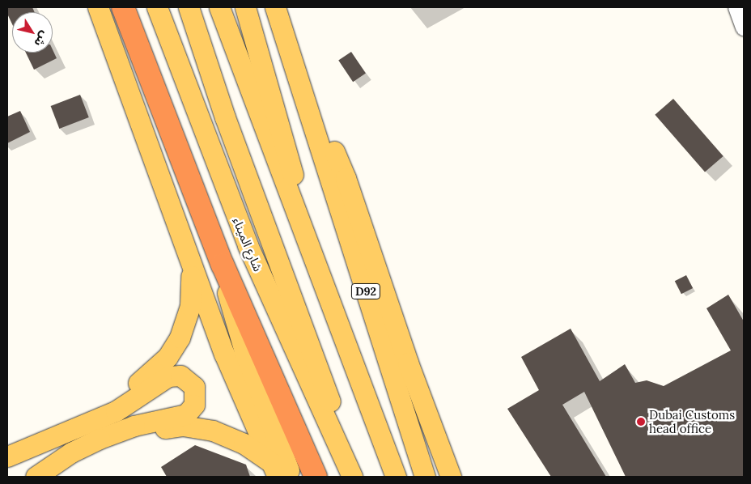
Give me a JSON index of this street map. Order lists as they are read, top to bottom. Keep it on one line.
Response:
{"streets":{"main road":["شارع الميناء","D92"]},"places":["Dubai Customs head office"],"north":"bottom right"}
